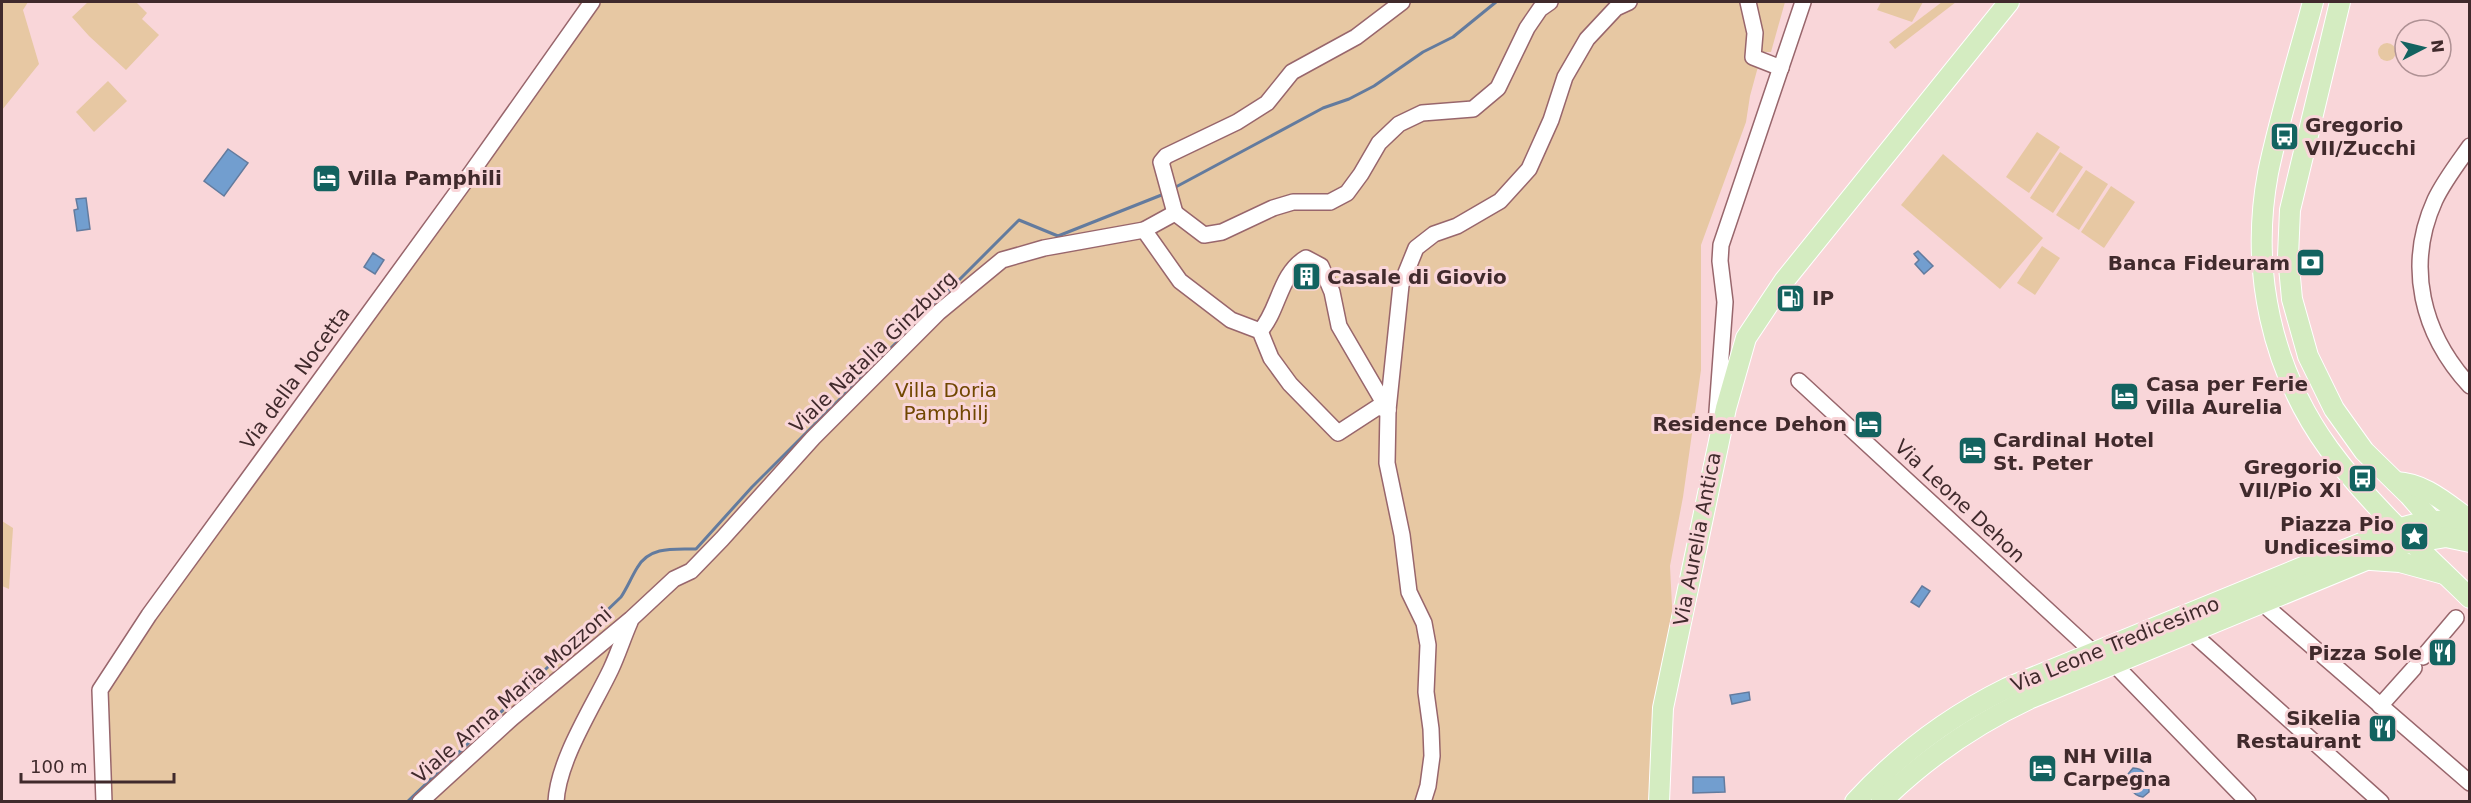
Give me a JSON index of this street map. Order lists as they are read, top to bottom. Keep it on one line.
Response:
{"streets":{"main road":["Via Aurelia Antica","Via Leone Tredicesimo"],"street":["Viale Natalia Ginzburg","Via della Nocetta","Via Leone Dehon","Viale Anna Maria Mozzoni"]},"crossings":[["Viale Natalia Ginzburg","Viale Anna Maria Mozzoni"],["Via Leone Dehon","Via Leone Tredicesimo"]],"parks":["Villa Doria Pamphilj"],"places":{"bus stop":["Gregorio VII/Zucchi","Gregorio VII/Pio XI"],"hotel":["Villa Pamphili","Casa per Ferie Villa Aurelia","Residence Dehon","Cardinal Hotel St. Peter","NH Villa Carpegna"],"bank":["Banca Fideuram"],"building":["Casale di Giovio"],"fuel station":["IP"],"place":["Piazza Pio Undicesimo"],"restaurant":["Pizza Sole","Sikelia Restaurant"]},"scale_bar":"100 m","north":"right"}
